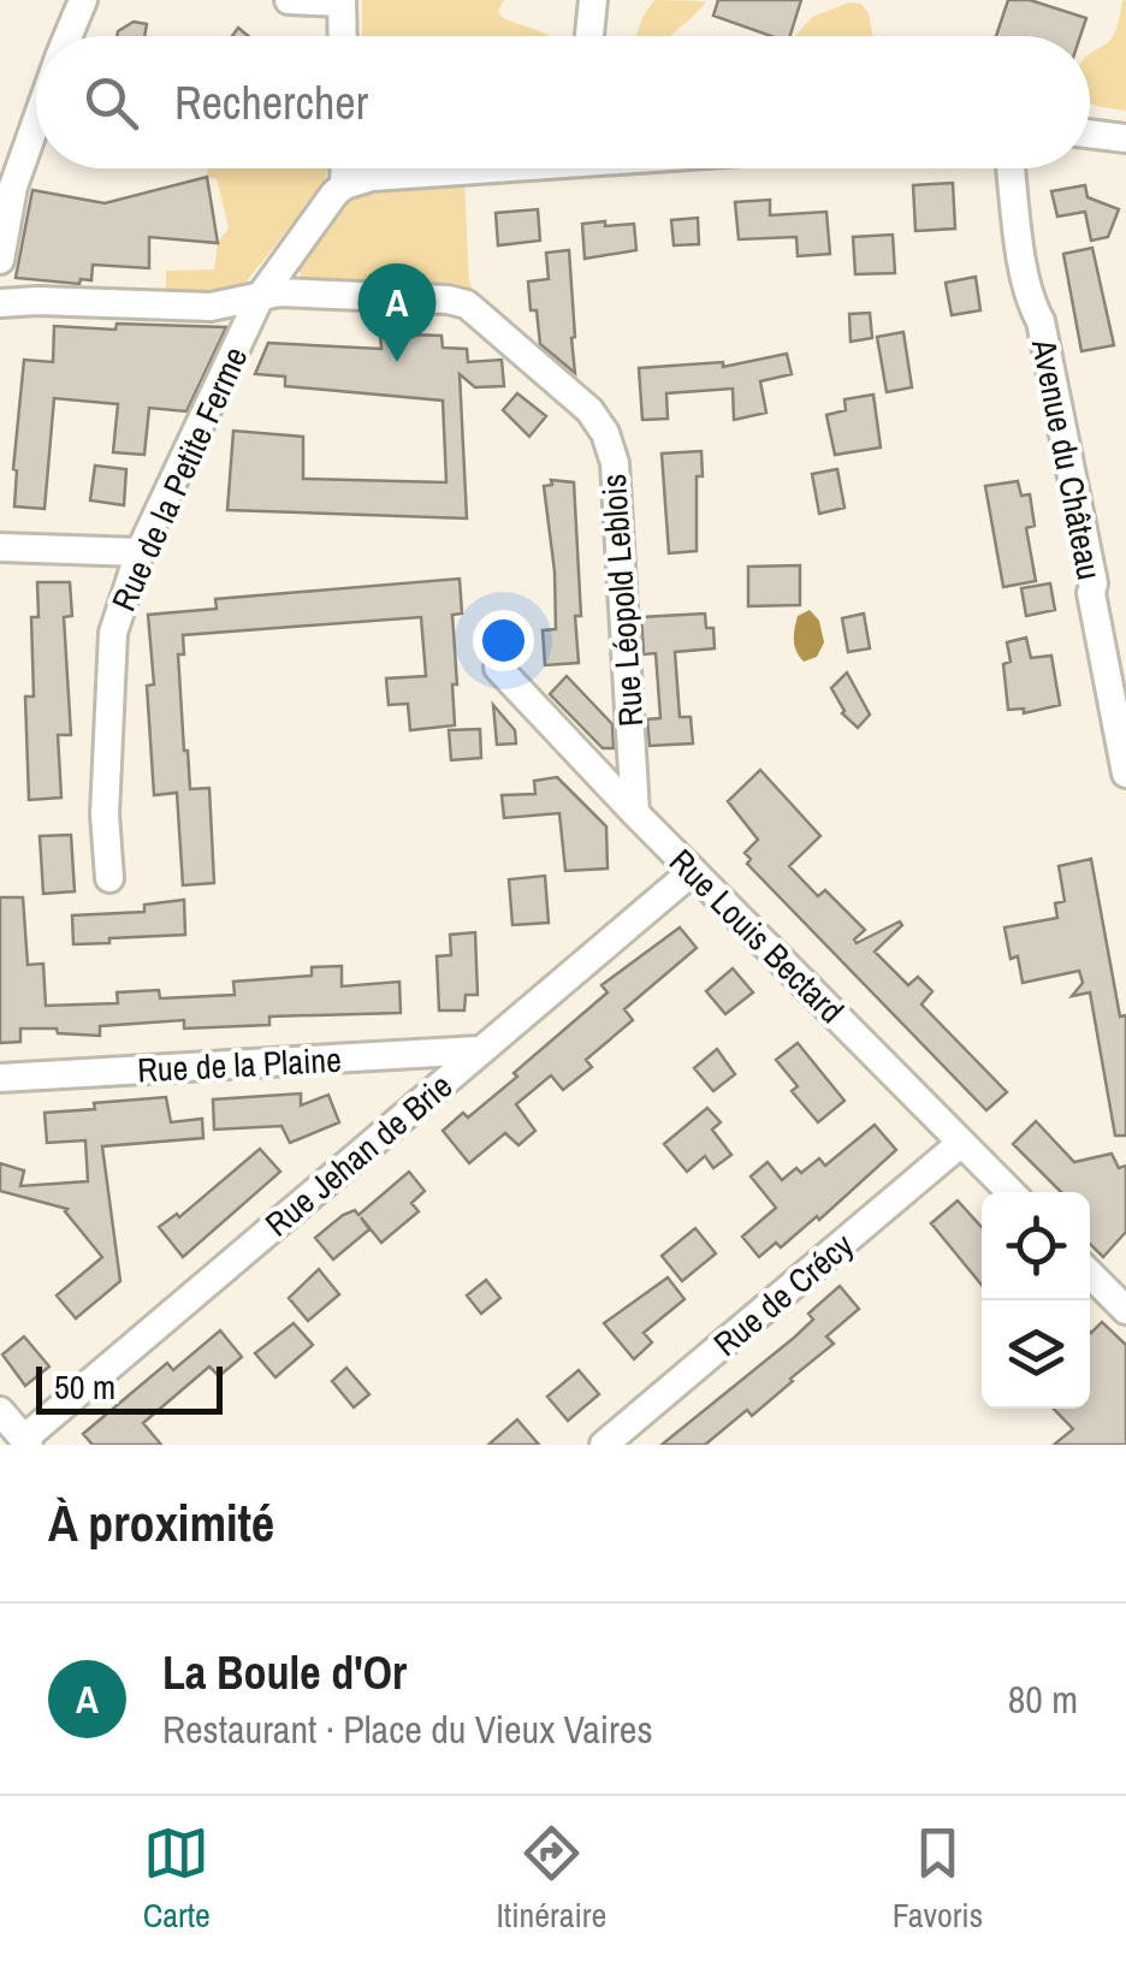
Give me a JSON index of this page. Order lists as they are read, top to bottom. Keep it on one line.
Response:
{"streets":{"street":["Avenue du Château","Rue de la Petite Ferme","Rue Léopold Leblois","Rue Louis Bectard","Rue de la Plaine","Rue Jehan de Brie","Rue de Crécy"]},"crossings":[["Rue de la Petite Ferme","Rue Léopold Leblois"],["Rue Léopold Leblois","Rue Louis Bectard"],["Rue Louis Bectard","Rue Jehan de Brie"],["Rue Louis Bectard","Rue de Crécy"],["Rue de la Plaine","Rue Jehan de Brie"]],"scale_bar":"50 m","page":{"search":"Rechercher","pins":"A","scale":"50 m","heading":"À proximité","list":[{"mark":"A","name":"La Boule d'Or","note":"Restaurant · Place du Vieux Vaires","value":"80 m"}],"nav":["Carte","Itinéraire","Favoris"]}}
